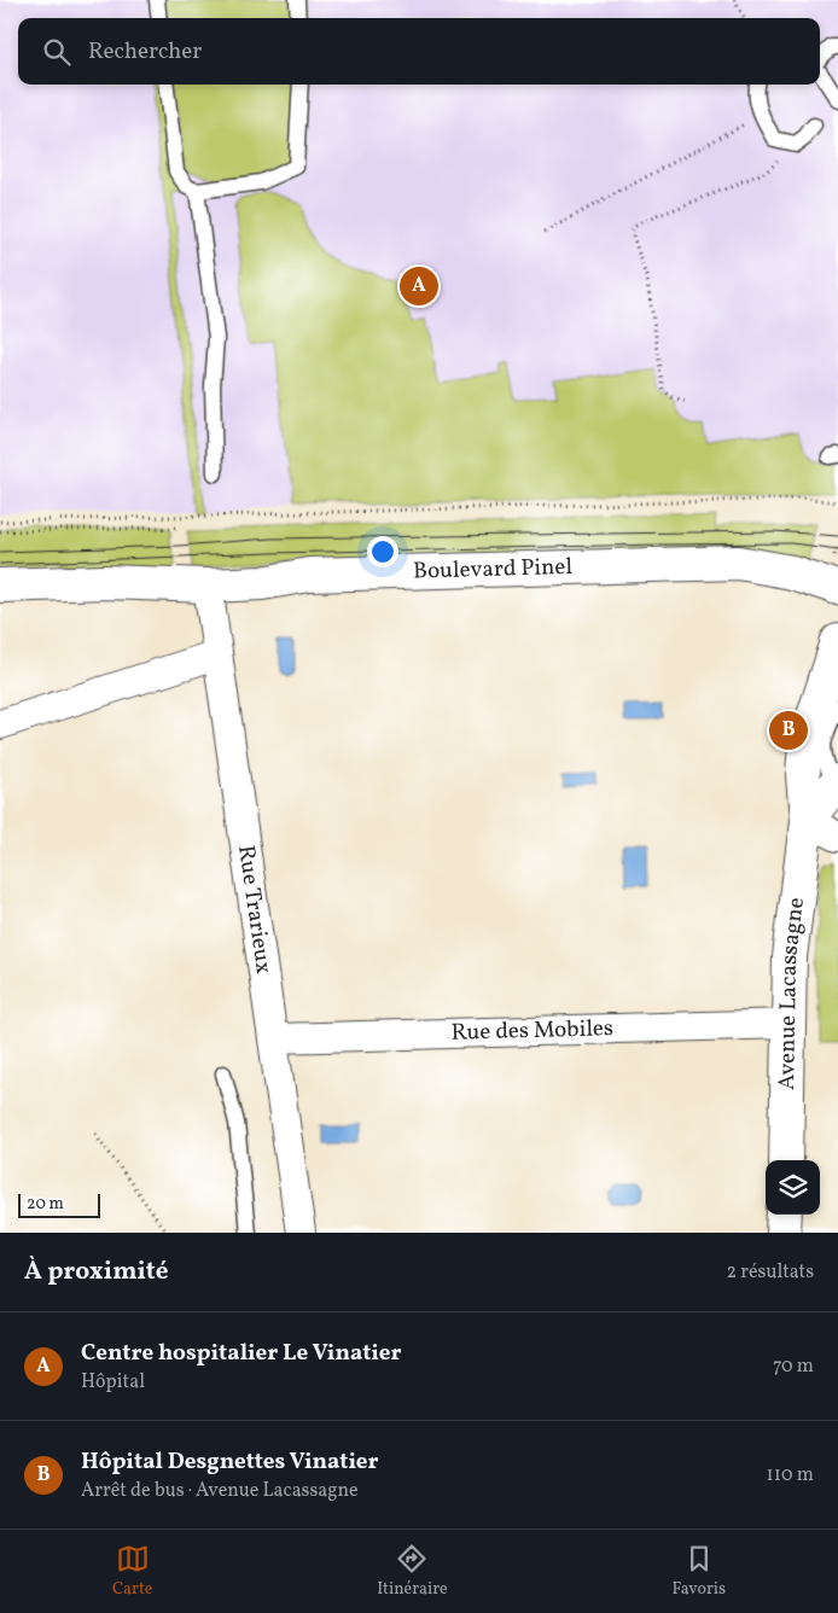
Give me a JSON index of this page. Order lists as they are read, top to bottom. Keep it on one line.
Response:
{"streets":{"main road":["Boulevard Pinel","Avenue Lacassagne"],"street":["Rue Trarieux","Rue des Mobiles"]},"crossings":[["Boulevard Pinel","Rue Trarieux"],["Rue Trarieux","Rue des Mobiles"],["Avenue Lacassagne","Rue des Mobiles"]],"scale_bar":"20 m","page":{"search":"Rechercher","pins":["A","B"],"scale":"20 m","heading":["À proximité","2 résultats"],"list":[{"mark":"A","name":"Centre hospitalier Le Vinatier","note":"Hôpital","value":"70 m"},{"mark":"B","name":"Hôpital Desgnettes Vinatier","note":"Arrêt de bus · Avenue Lacassagne","value":"110 m"}],"nav":["Carte","Itinéraire","Favoris"]}}
